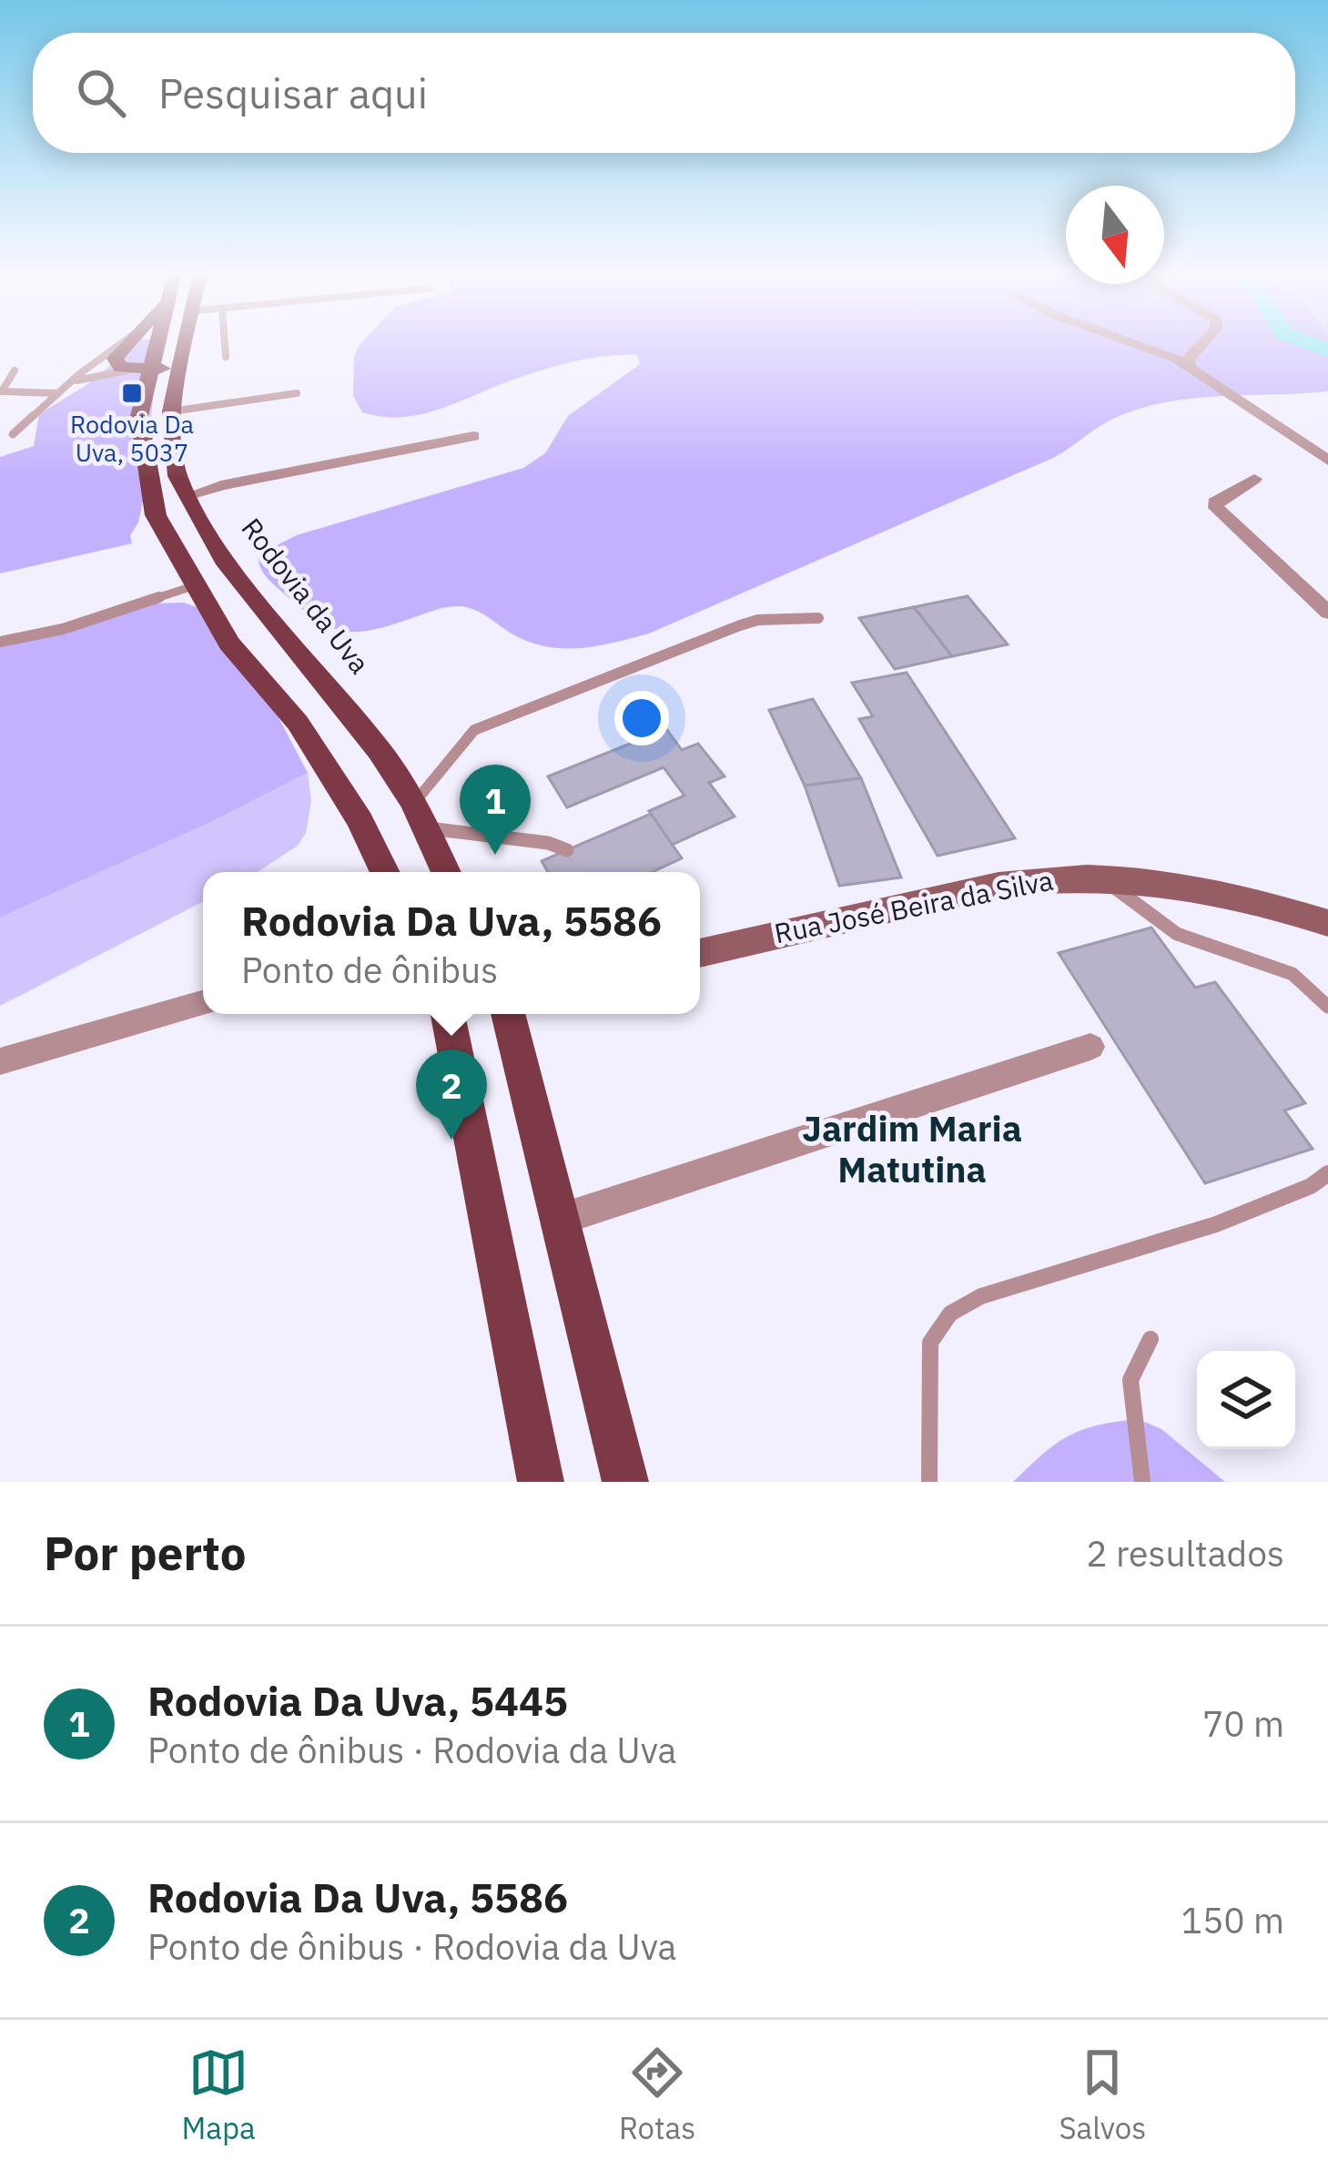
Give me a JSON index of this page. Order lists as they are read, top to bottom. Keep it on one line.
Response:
{"streets":{"main road":["Rodovia da Uva"],"street":["Rua José Beira da Silva"]},"districts":["Jardim Maria Matutina"],"places":{"transit":["Rodovia Da Uva, 5037"]},"north":"bottom","page":{"search":"Pesquisar aqui","pins":["1","2"],"popup":["Rodovia Da Uva, 5586","Ponto de ônibus"],"heading":["Por perto","2 resultados"],"list":[{"mark":"1","name":"Rodovia Da Uva, 5445","note":"Ponto de ônibus · Rodovia da Uva","value":"70 m"},{"mark":"2","name":"Rodovia Da Uva, 5586","note":"Ponto de ônibus · Rodovia da Uva","value":"150 m"}],"nav":["Mapa","Rotas","Salvos"]}}
